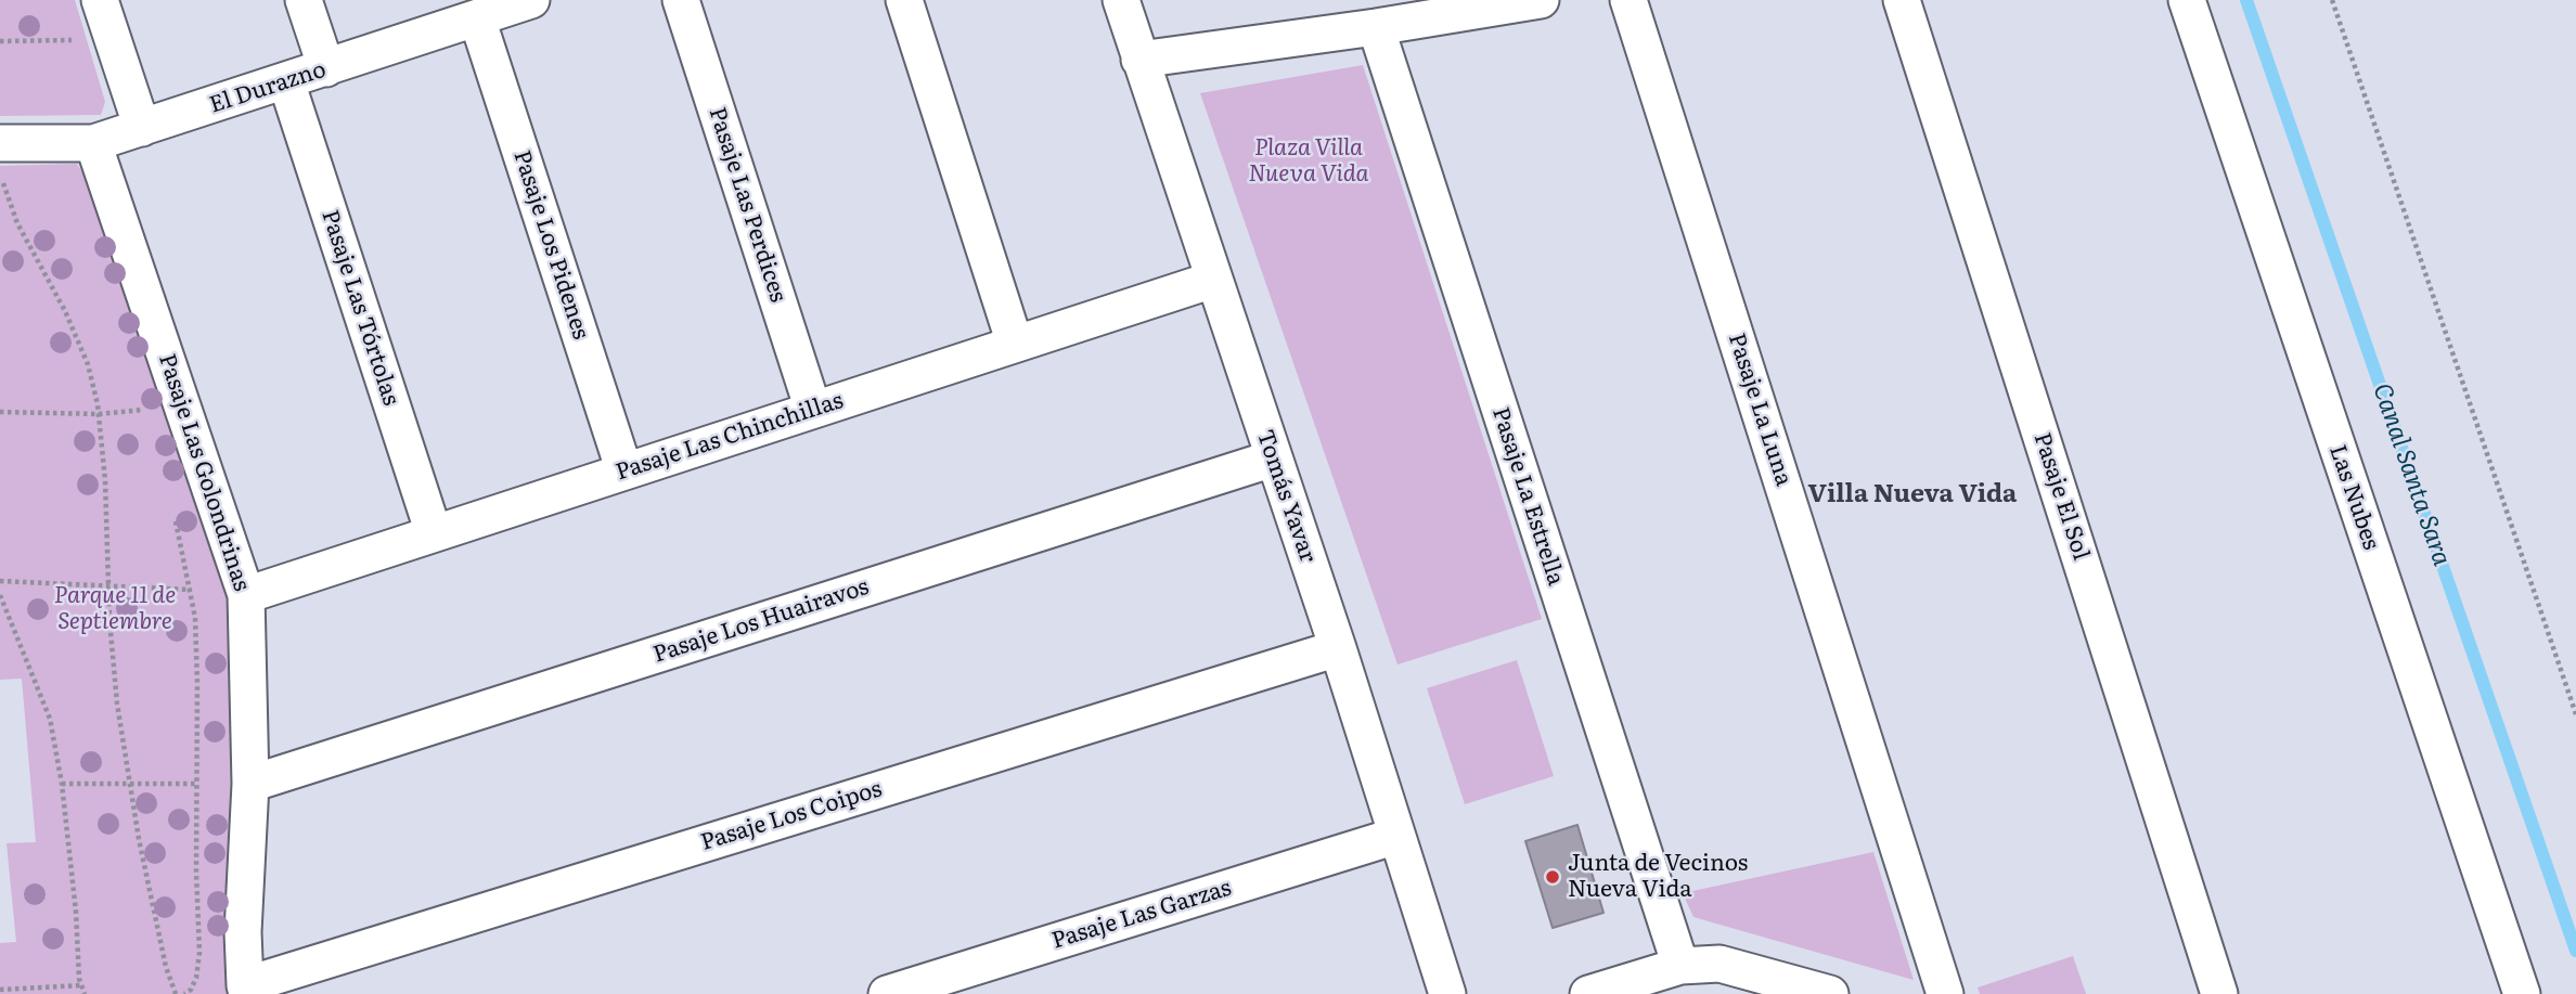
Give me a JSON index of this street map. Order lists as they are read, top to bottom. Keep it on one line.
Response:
{"streets":{"street":["El Durazno","Pasaje Las Perdices","Pasaje Los Pidenes","Pasaje Las Tórtolas","Pasaje La Luna","Pasaje Las Chinchillas","Pasaje Las Golondrinas","Tomás Yavar","Pasaje La Estrella","Pasaje El Sol","Las Nubes","Pasaje Los Huairavos","Pasaje Los Coipos","Pasaje Las Garzas"]},"crossings":[["El Durazno","Pasaje Los Pidenes"],["El Durazno","Pasaje Las Tórtolas"],["El Durazno","Pasaje Las Golondrinas"],["Pasaje Las Perdices","Pasaje Las Chinchillas"],["Pasaje Los Pidenes","Pasaje Las Chinchillas"],["Pasaje Las Tórtolas","Pasaje Las Chinchillas"],["Pasaje Las Chinchillas","Pasaje Las Golondrinas"],["Pasaje Las Chinchillas","Tomás Yavar"],["Pasaje Las Golondrinas","Pasaje Los Huairavos"],["Pasaje Las Golondrinas","Pasaje Los Coipos"],["Tomás Yavar","Pasaje Los Huairavos"],["Tomás Yavar","Pasaje Los Coipos"],["Tomás Yavar","Pasaje Las Garzas"]],"districts":["Villa Nueva Vida"],"water":["Canal Santa Sara"],"parks":["Plaza Villa Nueva Vida","Parque 11 de Septiembre"],"places":["Junta de Vecinos Nueva Vida"]}
